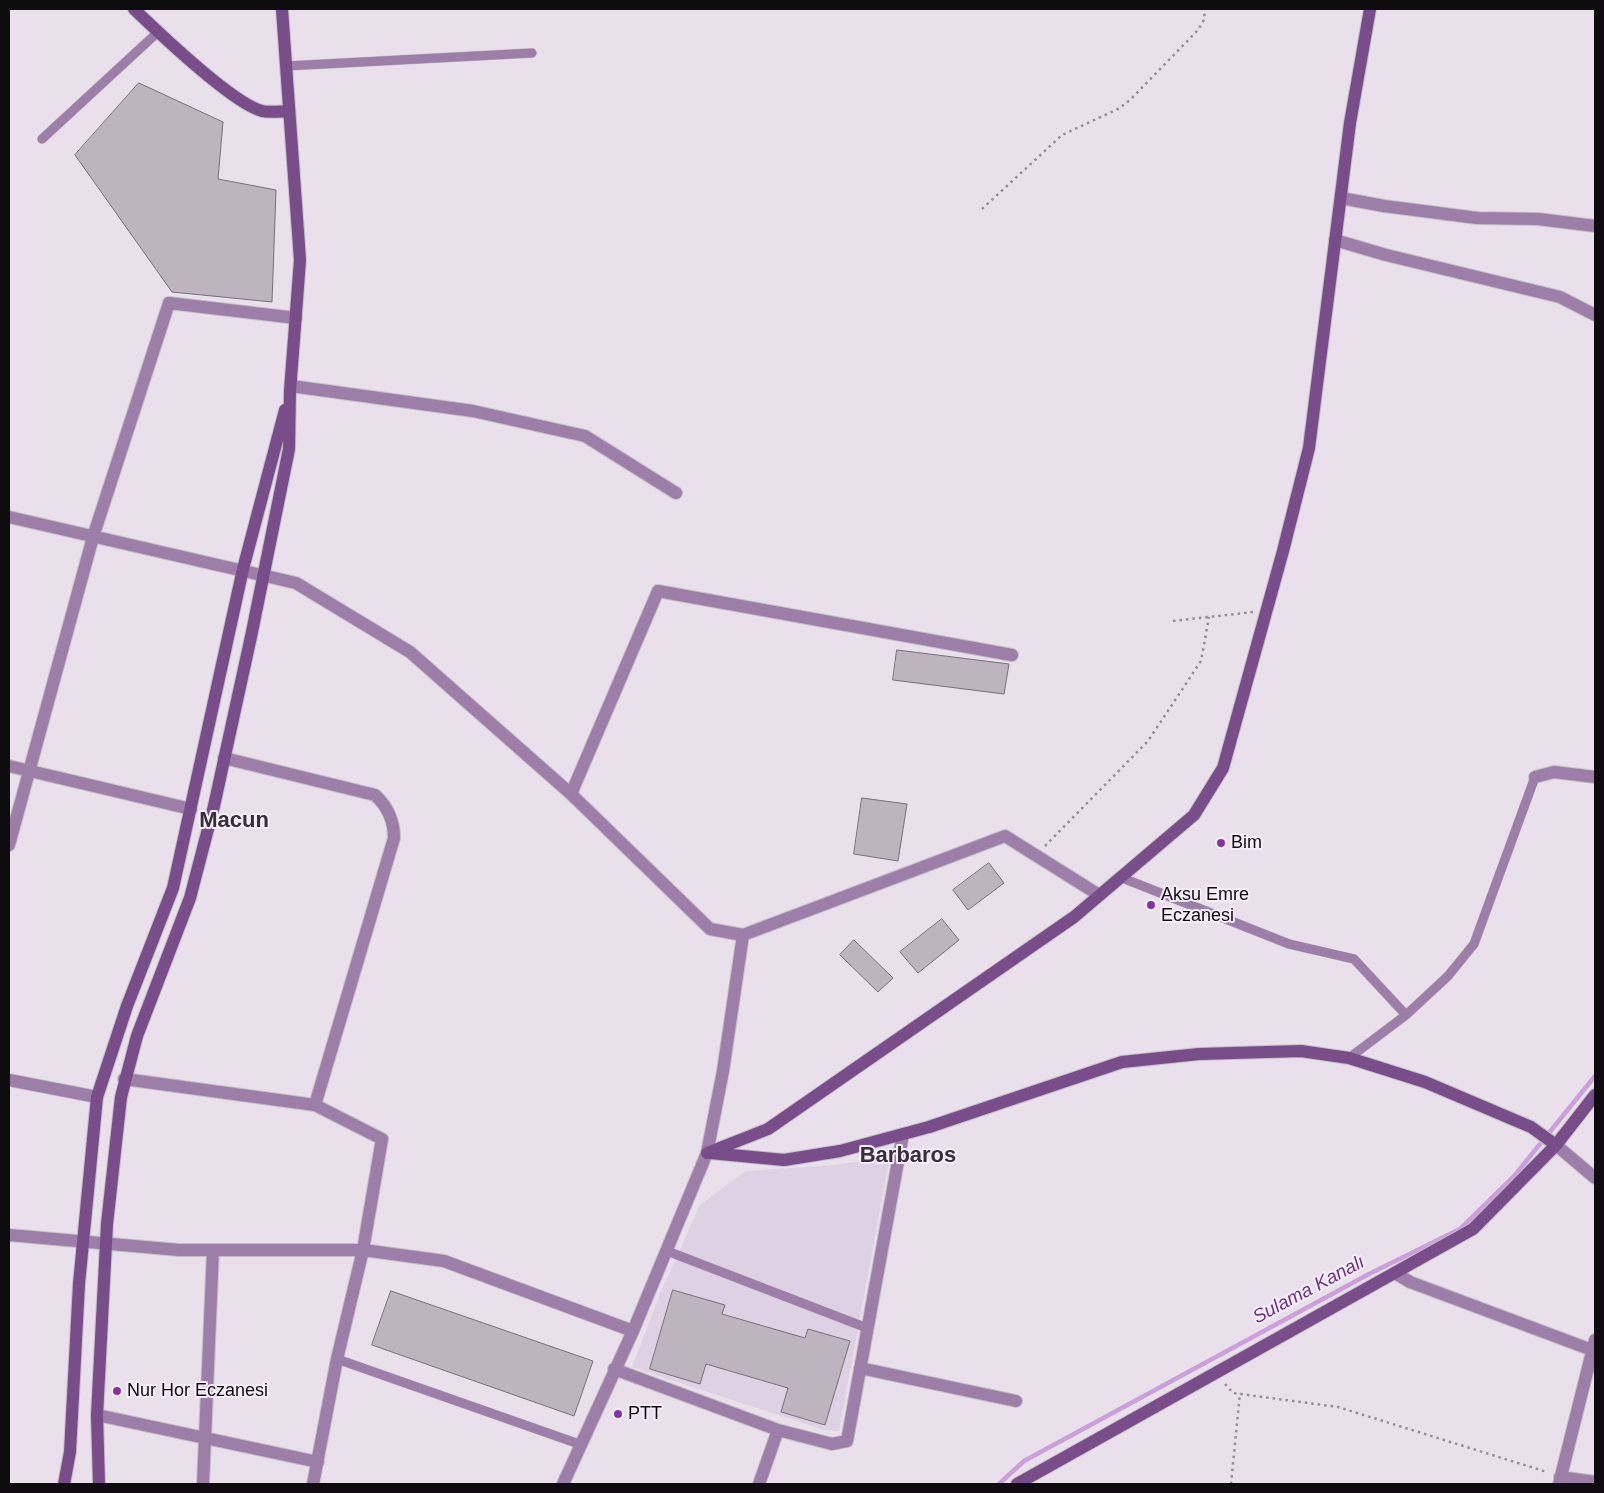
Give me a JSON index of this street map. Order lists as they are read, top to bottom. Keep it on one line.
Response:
{"districts":["Macun","Barbaros"],"water":["Sulama Kanalı"],"places":["Bim","Aksu Emre Eczanesi","Nur Hor Eczanesi","PTT"]}
